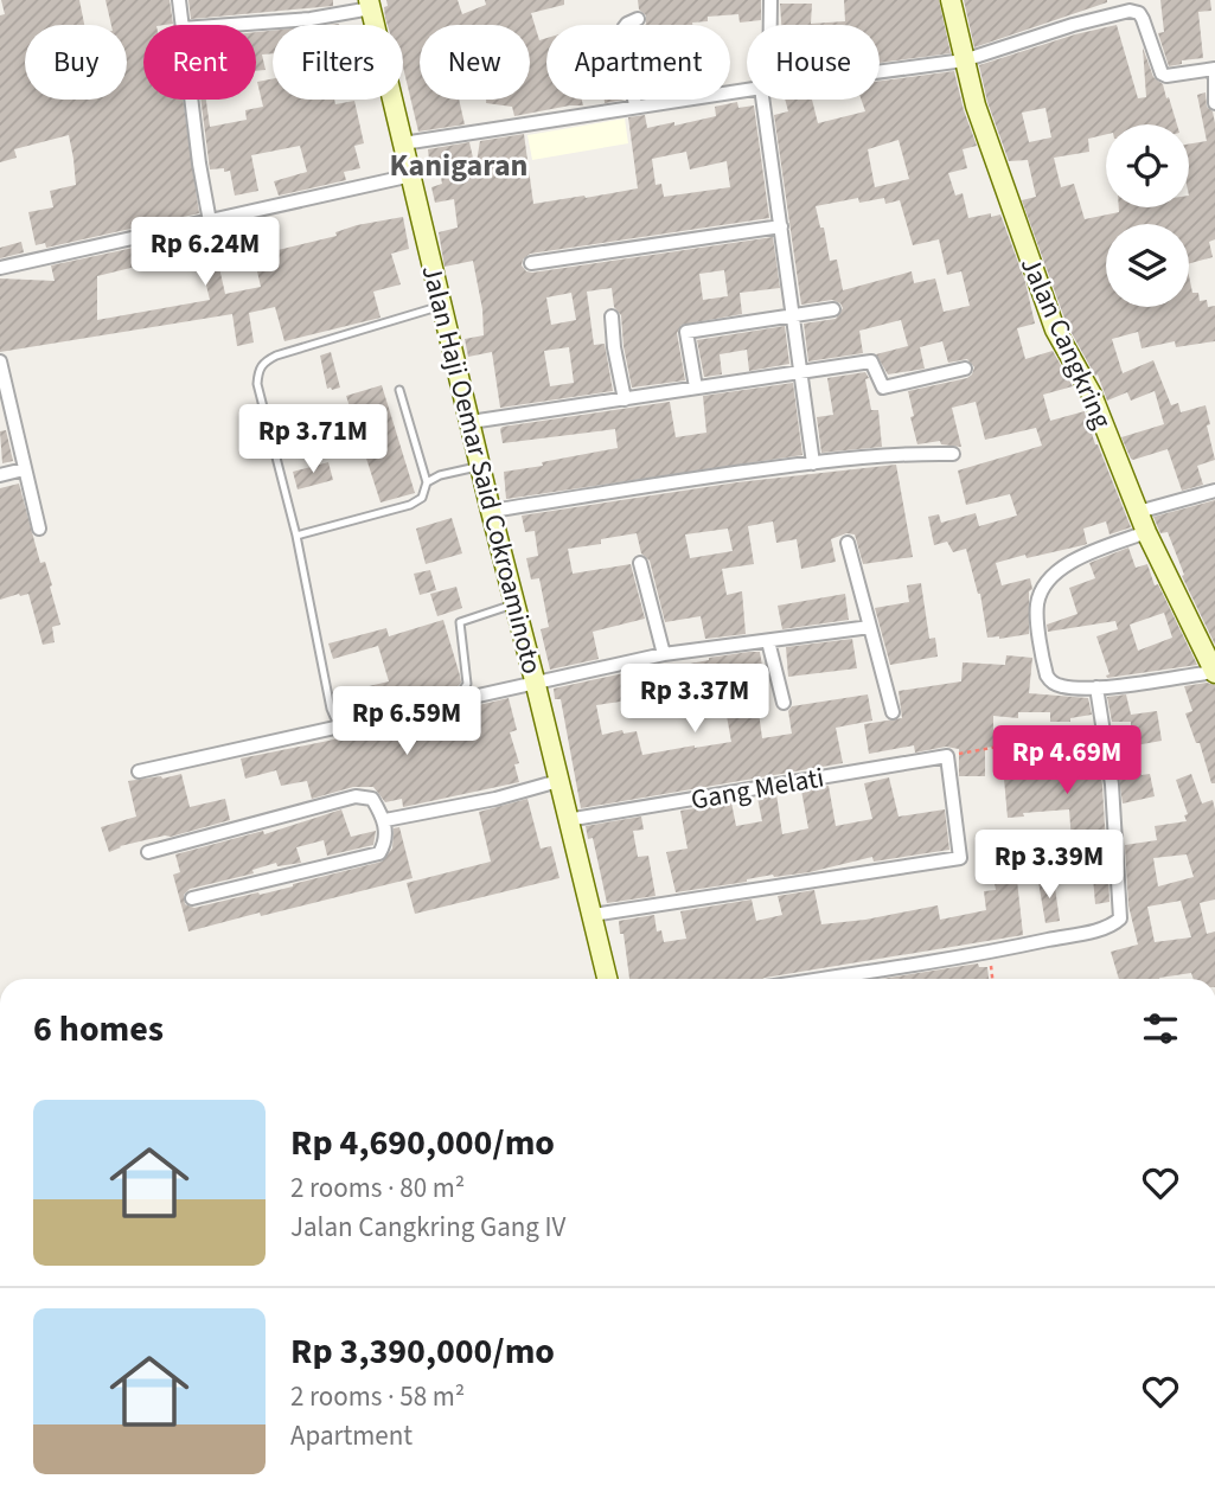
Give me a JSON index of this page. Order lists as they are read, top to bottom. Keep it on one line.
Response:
{"streets":{"main road":["Jalan Cangkring","Jalan Haji Oemar Said Cokroaminoto"],"street":["Gang Melati"]},"crossings":[["Jalan Haji Oemar Said Cokroaminoto","Gang Melati"]],"districts":["Kanigaran"],"page":{"chip":["Buy","Rent","Filters","New","Apartment","House"],"price":["Rp 6.24M","Rp 3.71M","Rp 3.37M","Rp 6.59M","Rp 4.69M","Rp 3.39M"],"heading":"6 homes","list":[{"name":"Rp 4,690,000/mo","note":"2 rooms · 80 m² · Jalan Cangkring Gang IV"},{"name":"Rp 3,390,000/mo","note":"2 rooms · 58 m² · Apartment"}]}}
